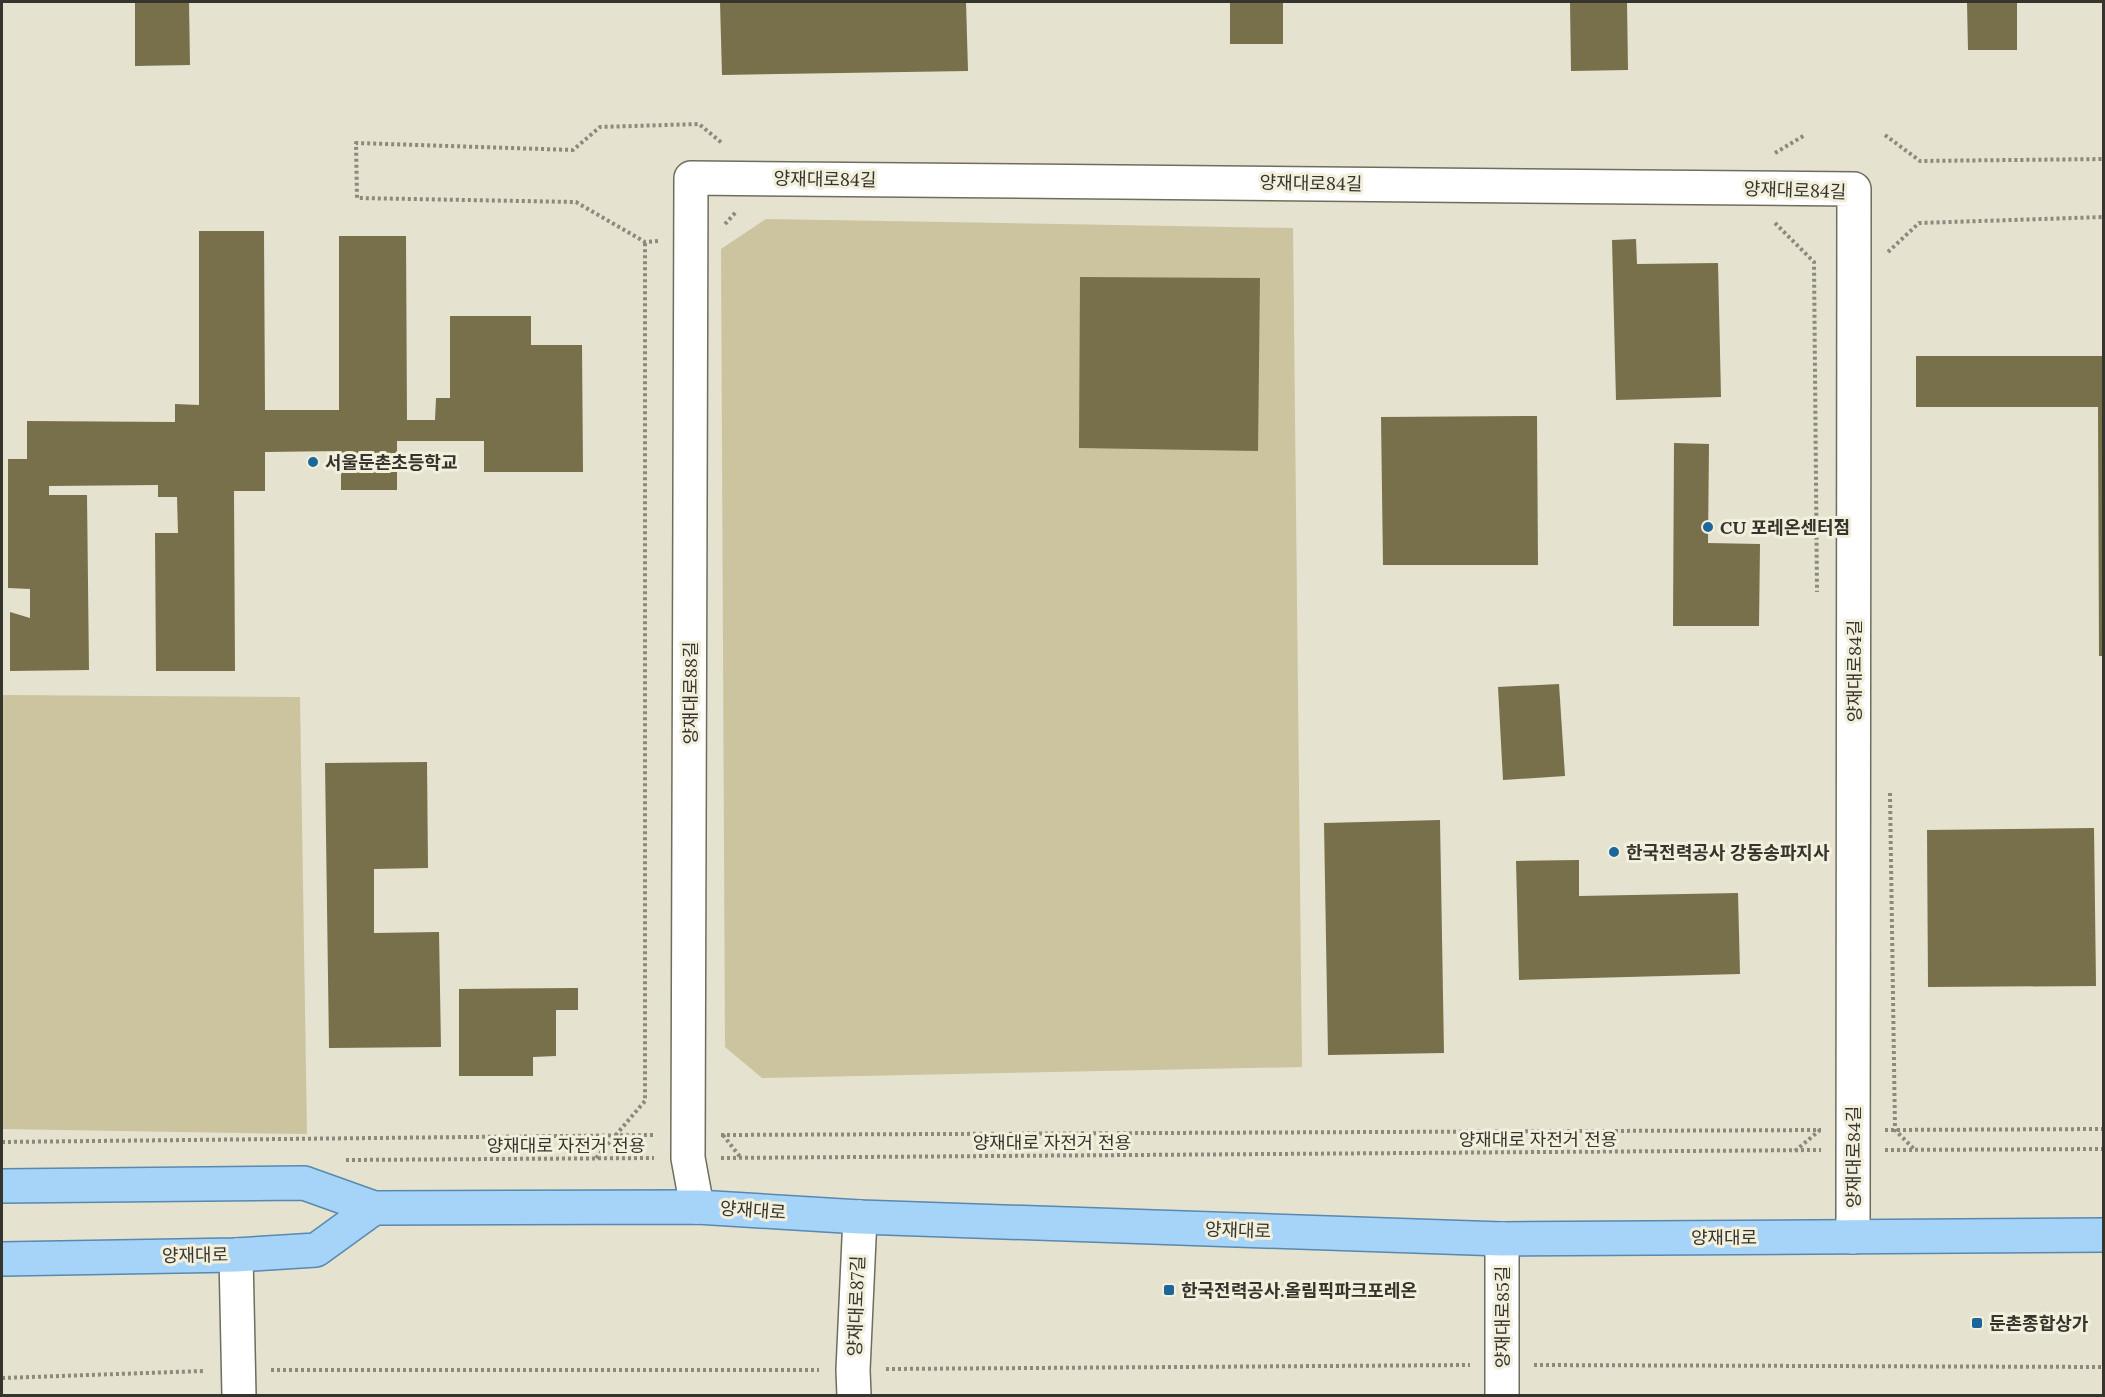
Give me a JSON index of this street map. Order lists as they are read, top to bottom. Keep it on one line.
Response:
{"streets":{"main road":["양재대로"],"street":["양재대로84길","양재대로88길","양재대로87길","양재대로85길"],"path":["양재대로 자전거 전용"]},"crossings":[["양재대로84길","양재대로88길"],["양재대로84길","양재대로 자전거 전용"],["양재대로84길","양재대로"],["양재대로88길","양재대로 자전거 전용"],["양재대로88길","양재대로"],["양재대로","양재대로87길"],["양재대로","양재대로85길"]],"places":{"other":["서울둔촌초등학교","CU 포레온센터점","한국전력공사 강동송파지사"],"transit":["한국전력공사.올림픽파크포레온","둔촌종합상가"]}}
